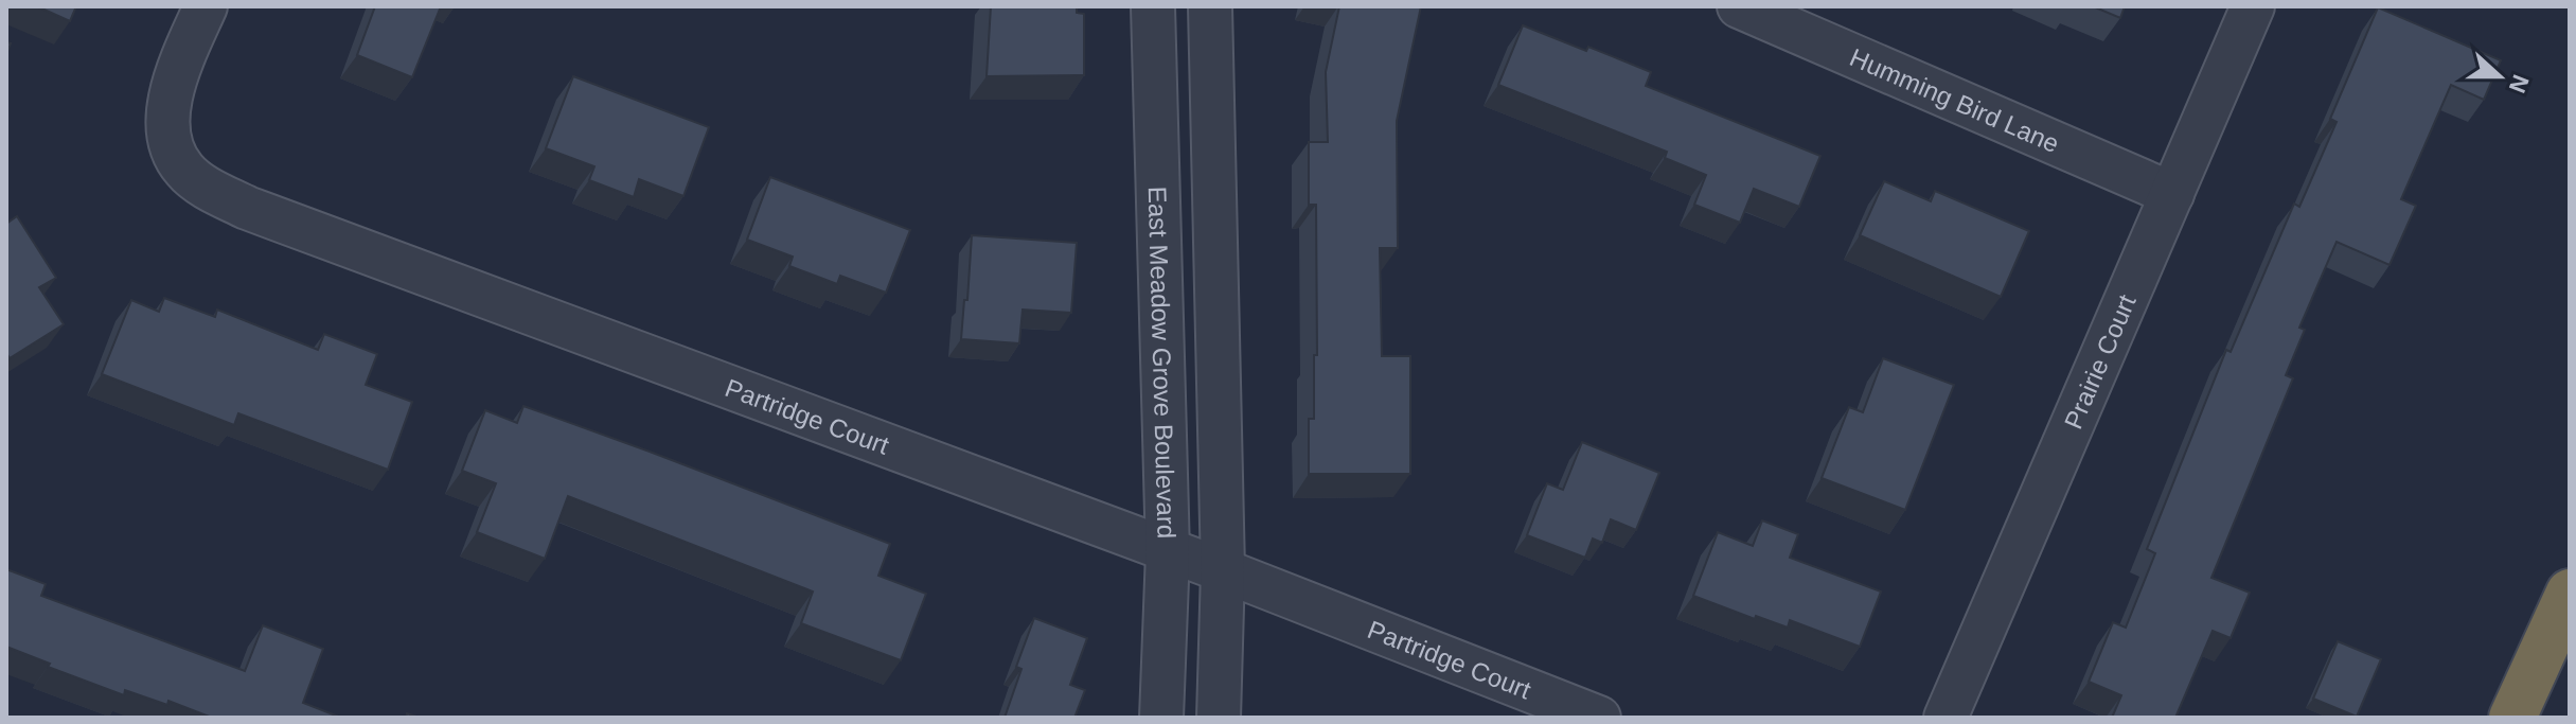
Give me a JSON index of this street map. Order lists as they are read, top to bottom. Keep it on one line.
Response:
{"streets":{"street":["Humming Bird Lane","East Meadow Grove Boulevard","Prairie Court","Partridge Court"]},"crossings":[["Humming Bird Lane","Prairie Court"],["East Meadow Grove Boulevard","Partridge Court"]],"north":"right"}
